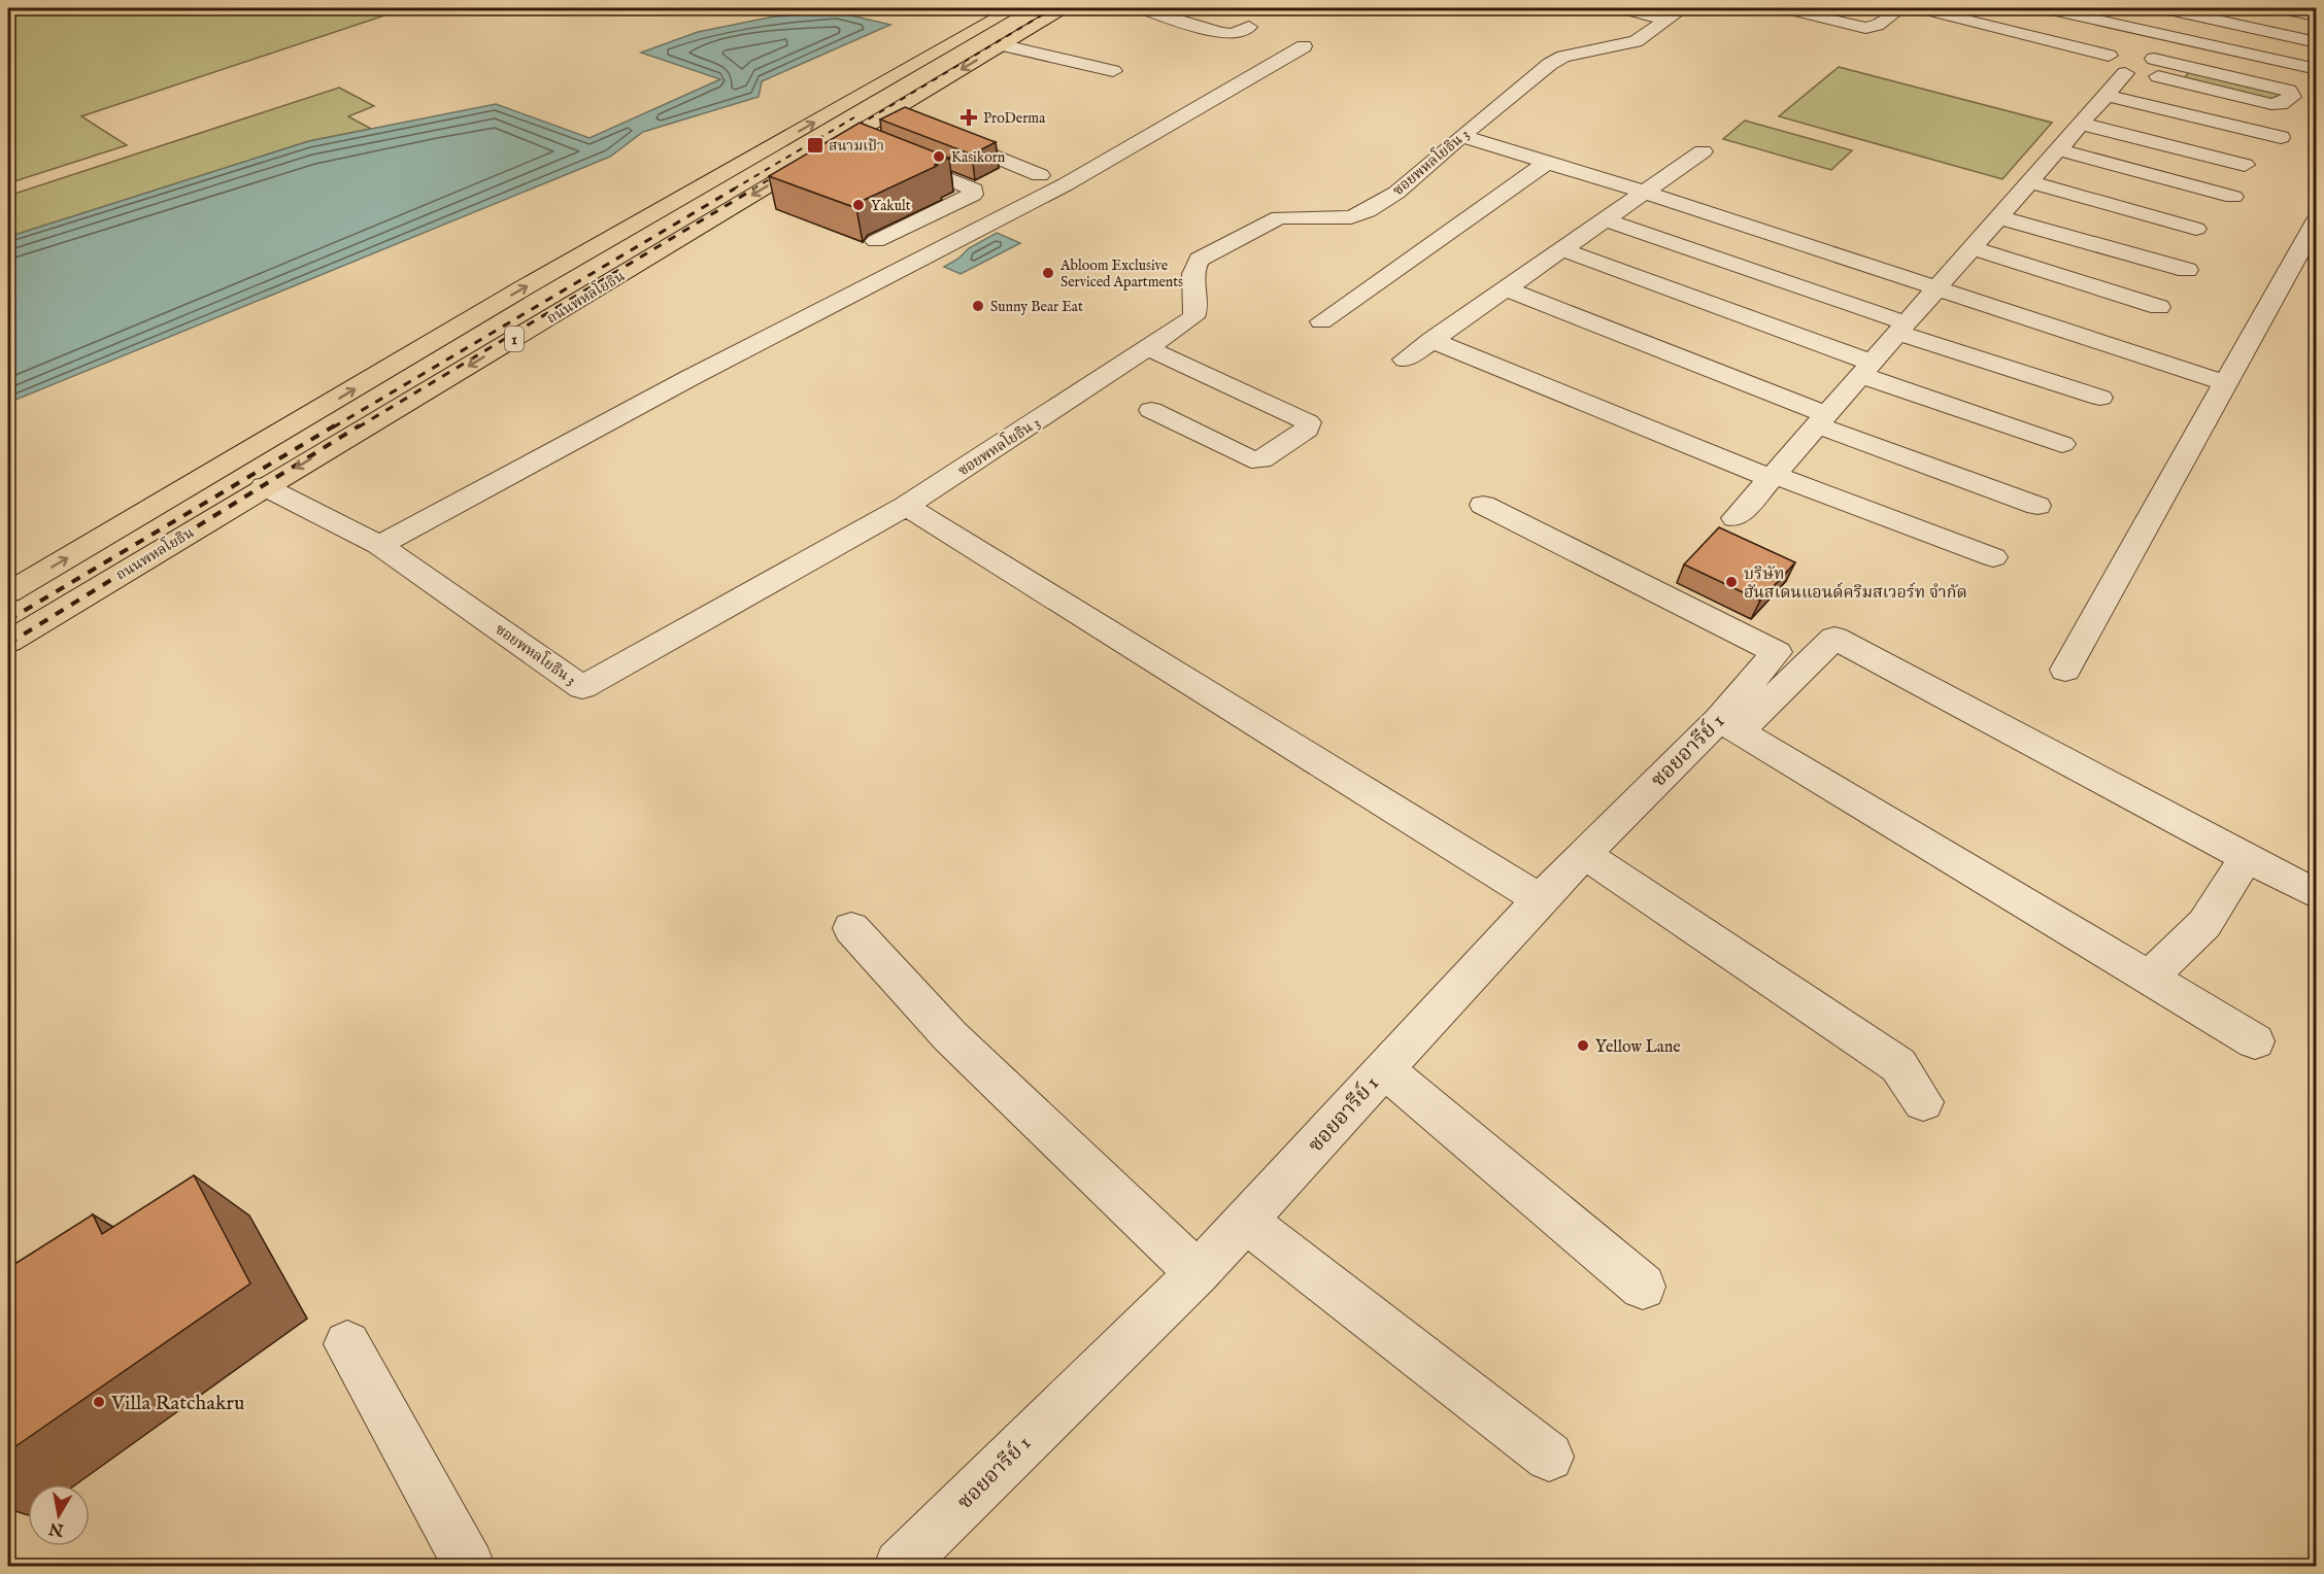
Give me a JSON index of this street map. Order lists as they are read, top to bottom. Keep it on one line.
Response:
{"streets":{"main road":["ถนนพหลโยธิน","1"],"street":["ซอยพหลโยธิน 3","ซอยอารีย์ 1"]},"crossings":[["ซอยพหลโยธิน 3","ถนนพหลโยธิน"]],"places":{"health":["ProDerma"],"transit":["สนามเป้า"],"other":["Kasikorn","Yakult","Abloom Exclusive Serviced Apartments","Sunny Bear Eat","บริษัท ฮันสเดนแอนด์คริมสเวอร์ท จำกัด","Yellow Lane","Villa Ratchakru"]},"north":"bottom"}
